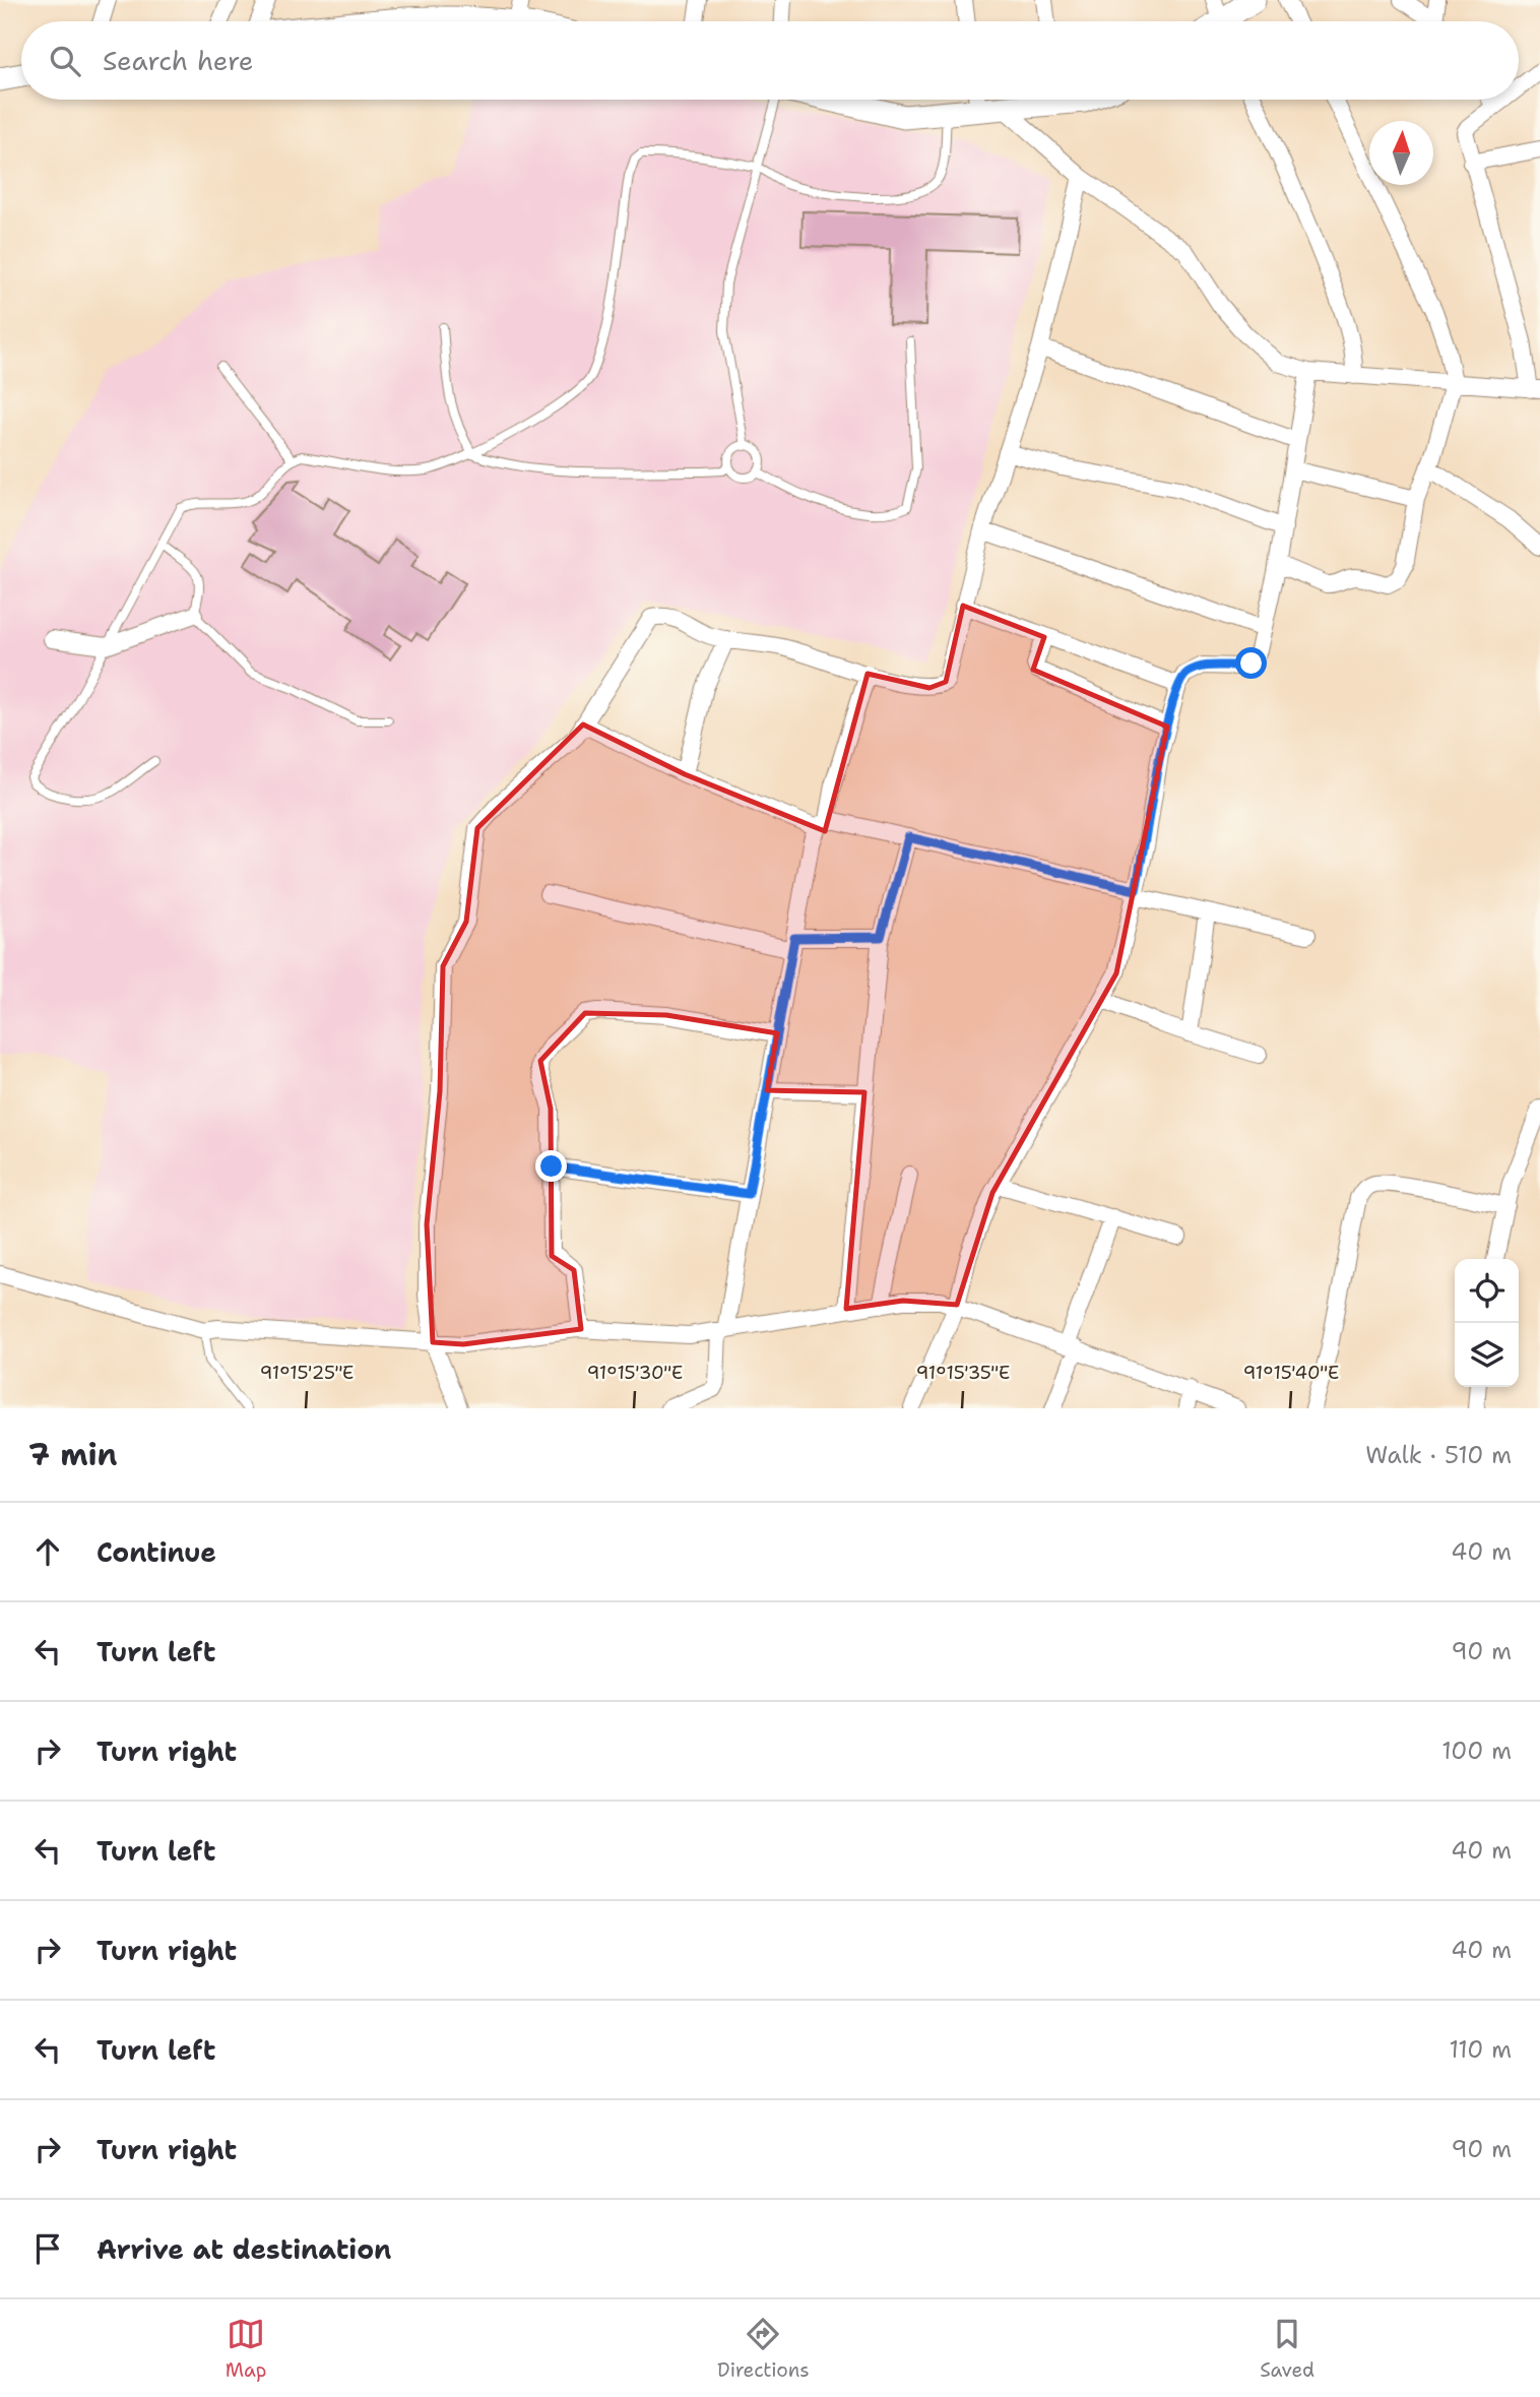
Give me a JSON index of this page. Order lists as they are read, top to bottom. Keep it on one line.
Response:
{"north":"top","page":{"search":"Search here","heading":["7 min","Walk · 510 m"],"list":[["Continue","40 m"],["Turn left","90 m"],["Turn right","100 m"],["Turn left","40 m"],["Turn right","40 m"],["Turn left","110 m"],["Turn right","90 m"],"Arrive at destination"],"nav":["Map","Directions","Saved"]},"coordinates":["91°15'25\"E","91°15'30\"E","91°15'35\"E","91°15'40\"E"]}
